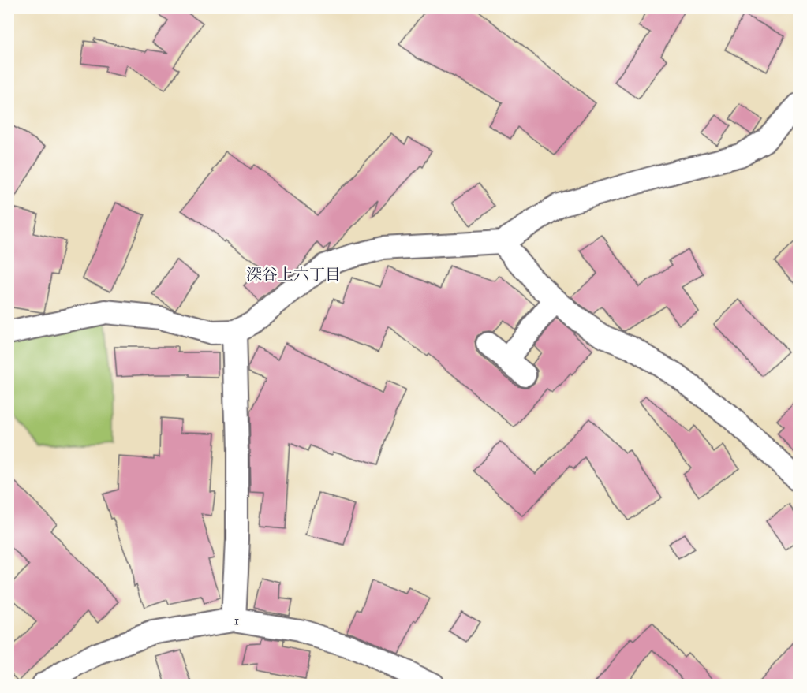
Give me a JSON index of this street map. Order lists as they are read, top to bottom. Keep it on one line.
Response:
{"streets":{"street":["1"]},"districts":["深谷上六丁目"]}
